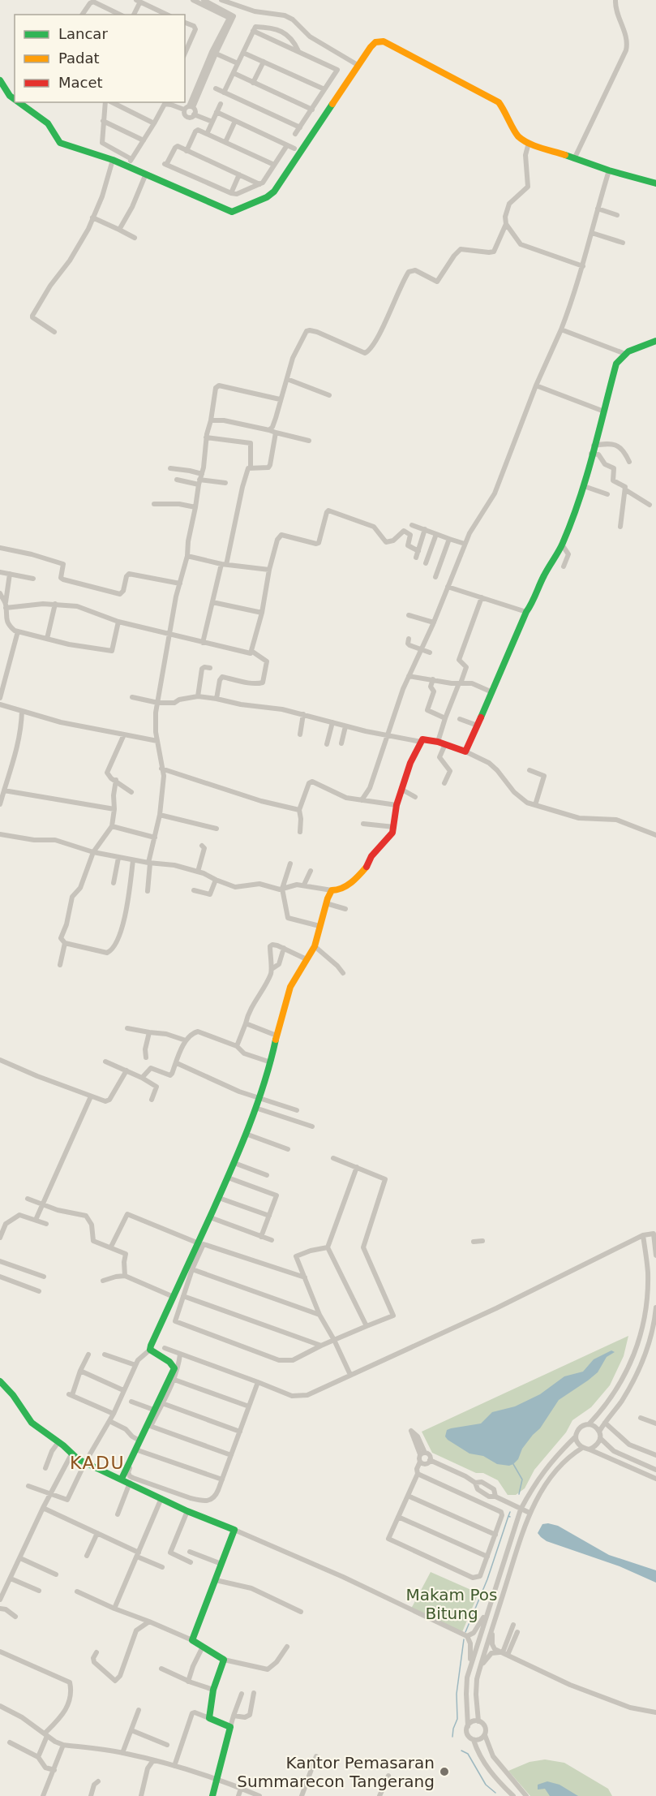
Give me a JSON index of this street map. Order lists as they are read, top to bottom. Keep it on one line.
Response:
{"districts":["KADU"],"parks":["Makam Pos Bitung"],"places":["Kantor Pemasaran Summarecon Tangerang"],"legend":["Lancar","Padat","Macet"]}
